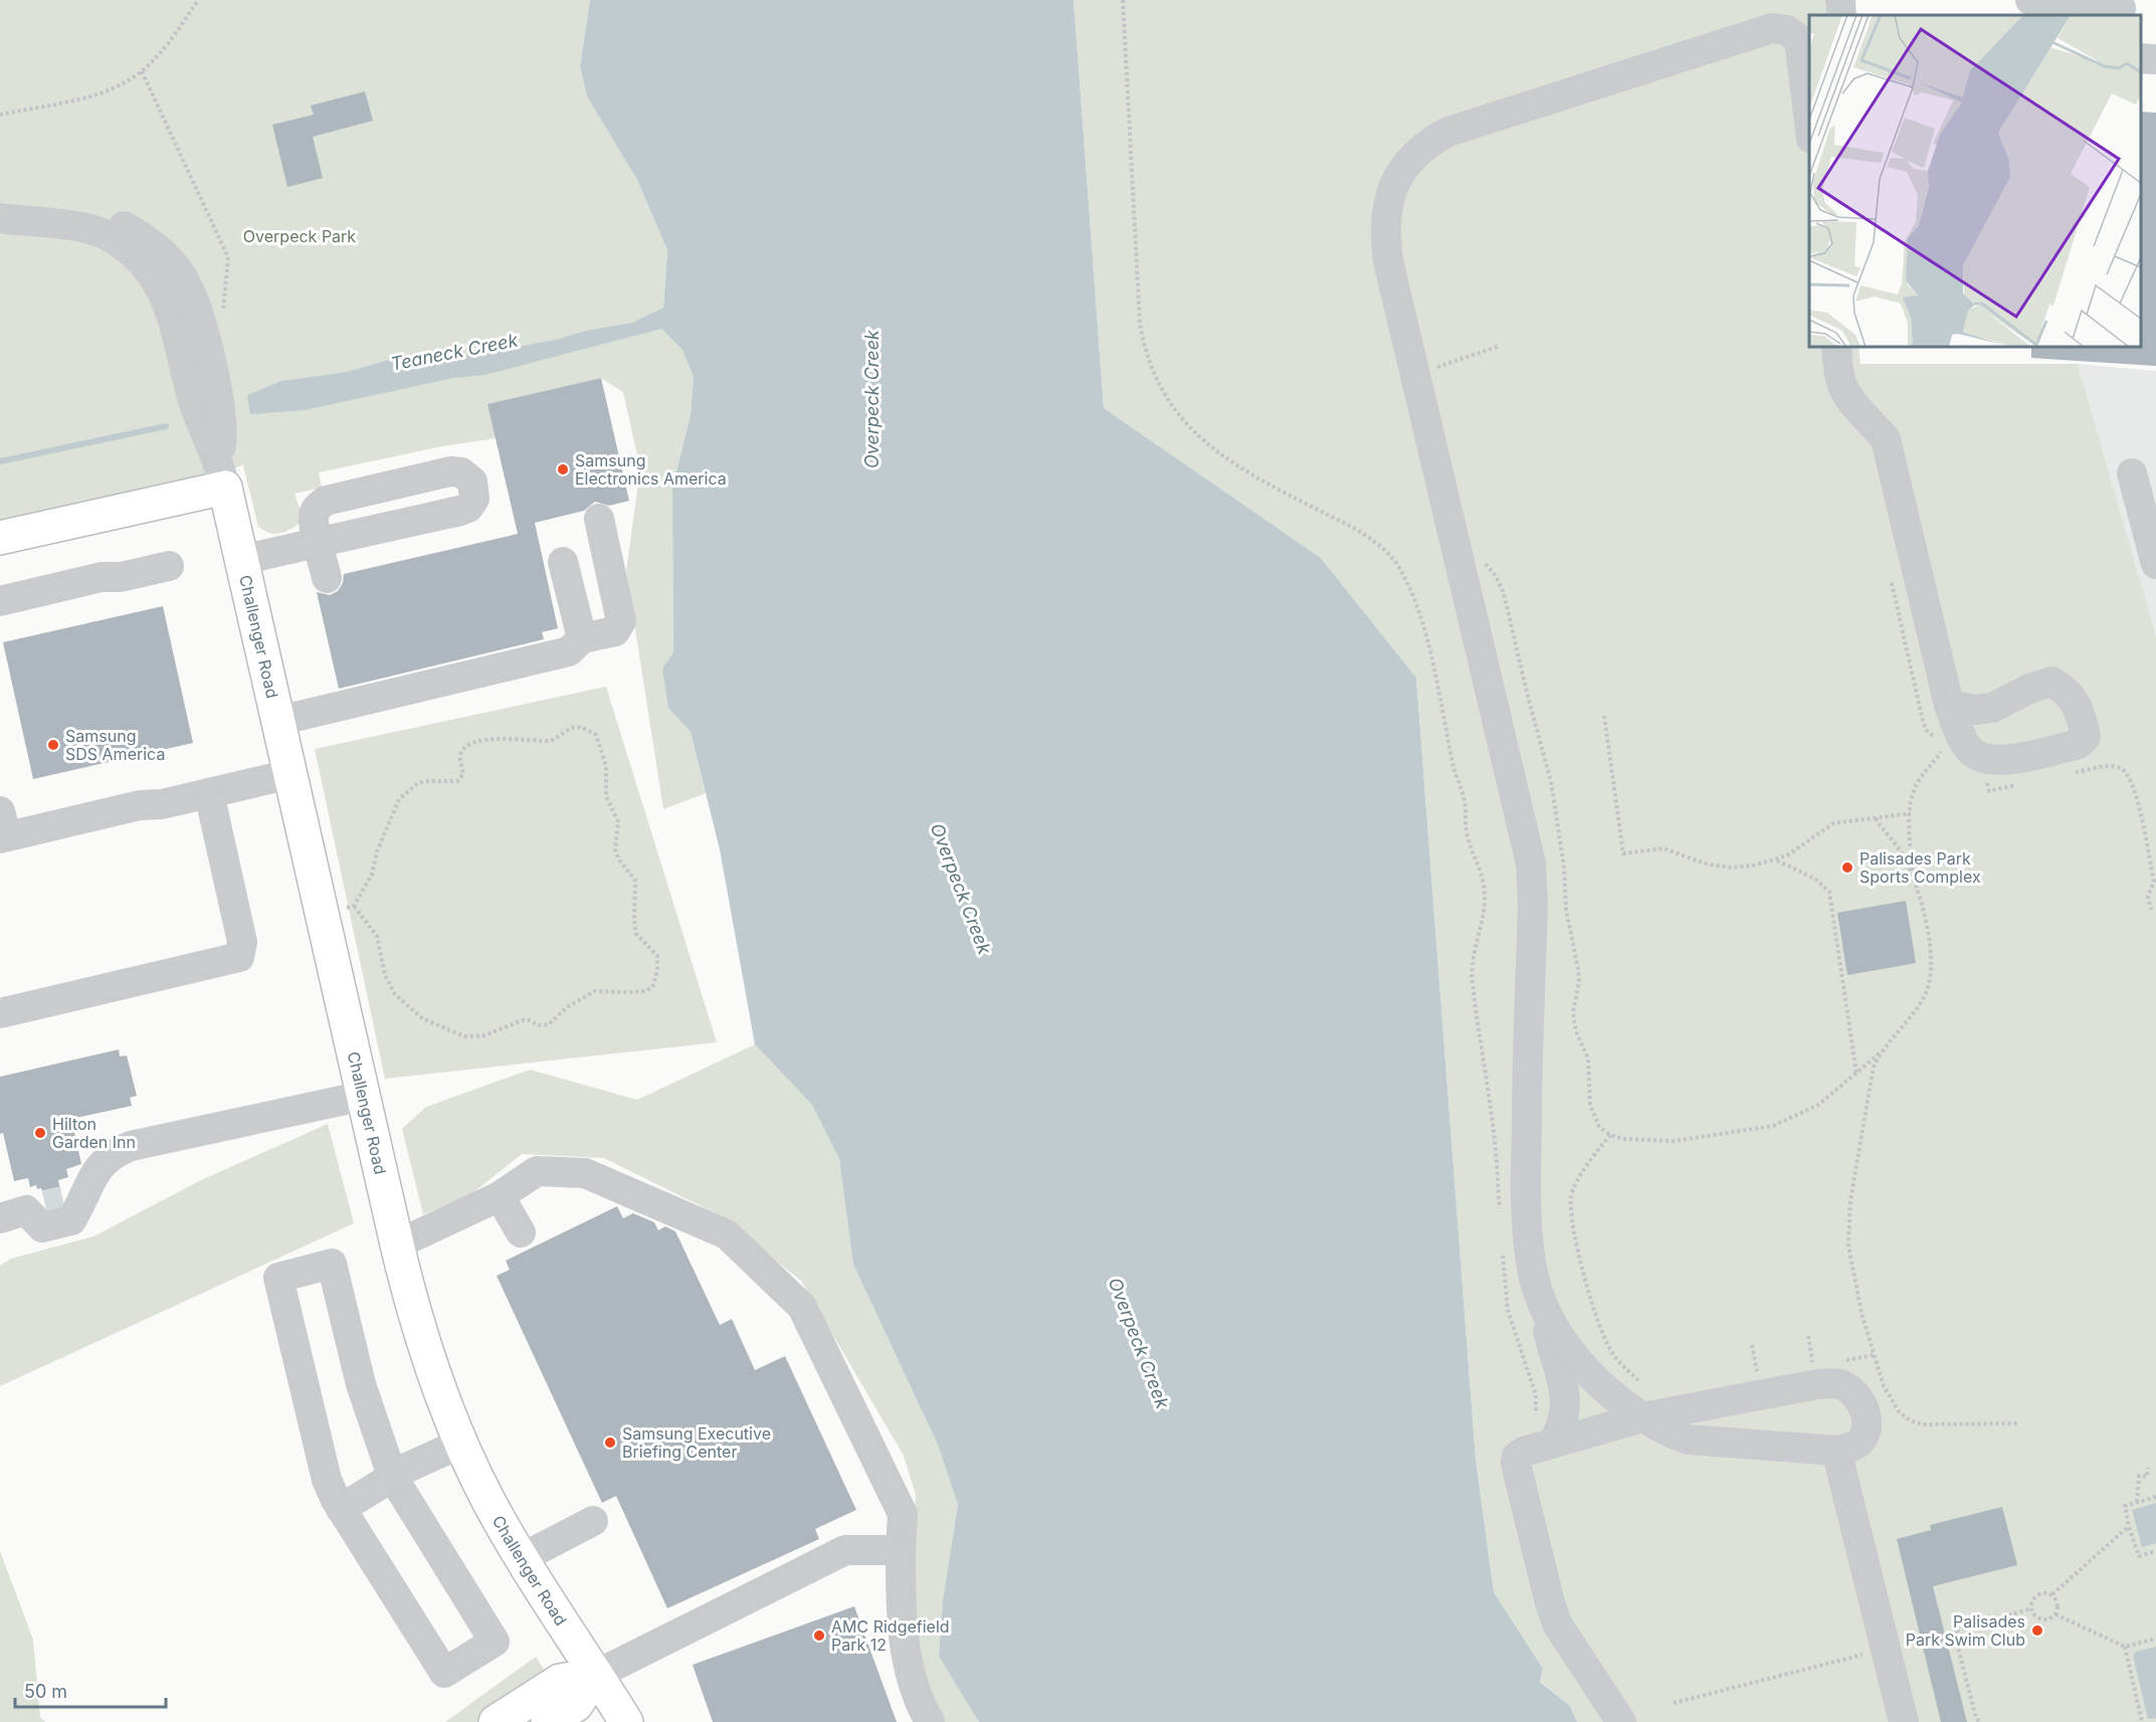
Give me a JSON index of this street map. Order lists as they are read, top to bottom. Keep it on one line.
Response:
{"streets":{"main road":["Challenger Road"]},"water":["Teaneck Creek","Overpeck Creek"],"parks":["Overpeck Park"],"places":["Samsung Electronics America","Samsung SDS America","Palisades Park Sports Complex","Hilton Garden Inn","Samsung Executive Briefing Center","Palisades Park Swim Club","AMC Ridgefield Park 12"],"scale_bar":"50 m"}
